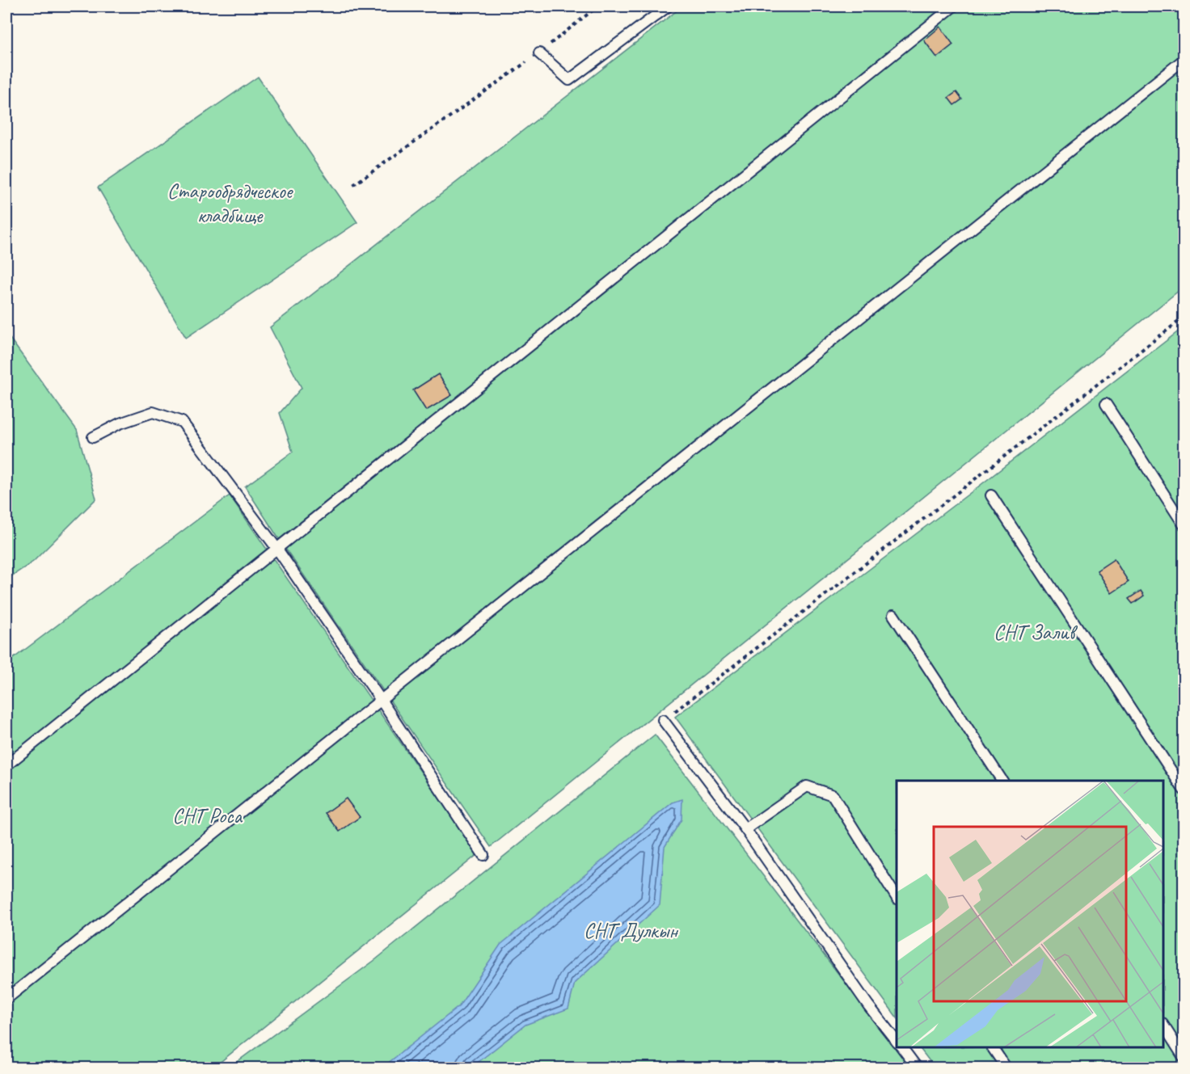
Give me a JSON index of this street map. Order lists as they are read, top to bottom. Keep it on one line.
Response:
{"parks":["Старообрядческое кладбище","СНТ Залив","СНТ Роса","СНТ Дулкын"]}
